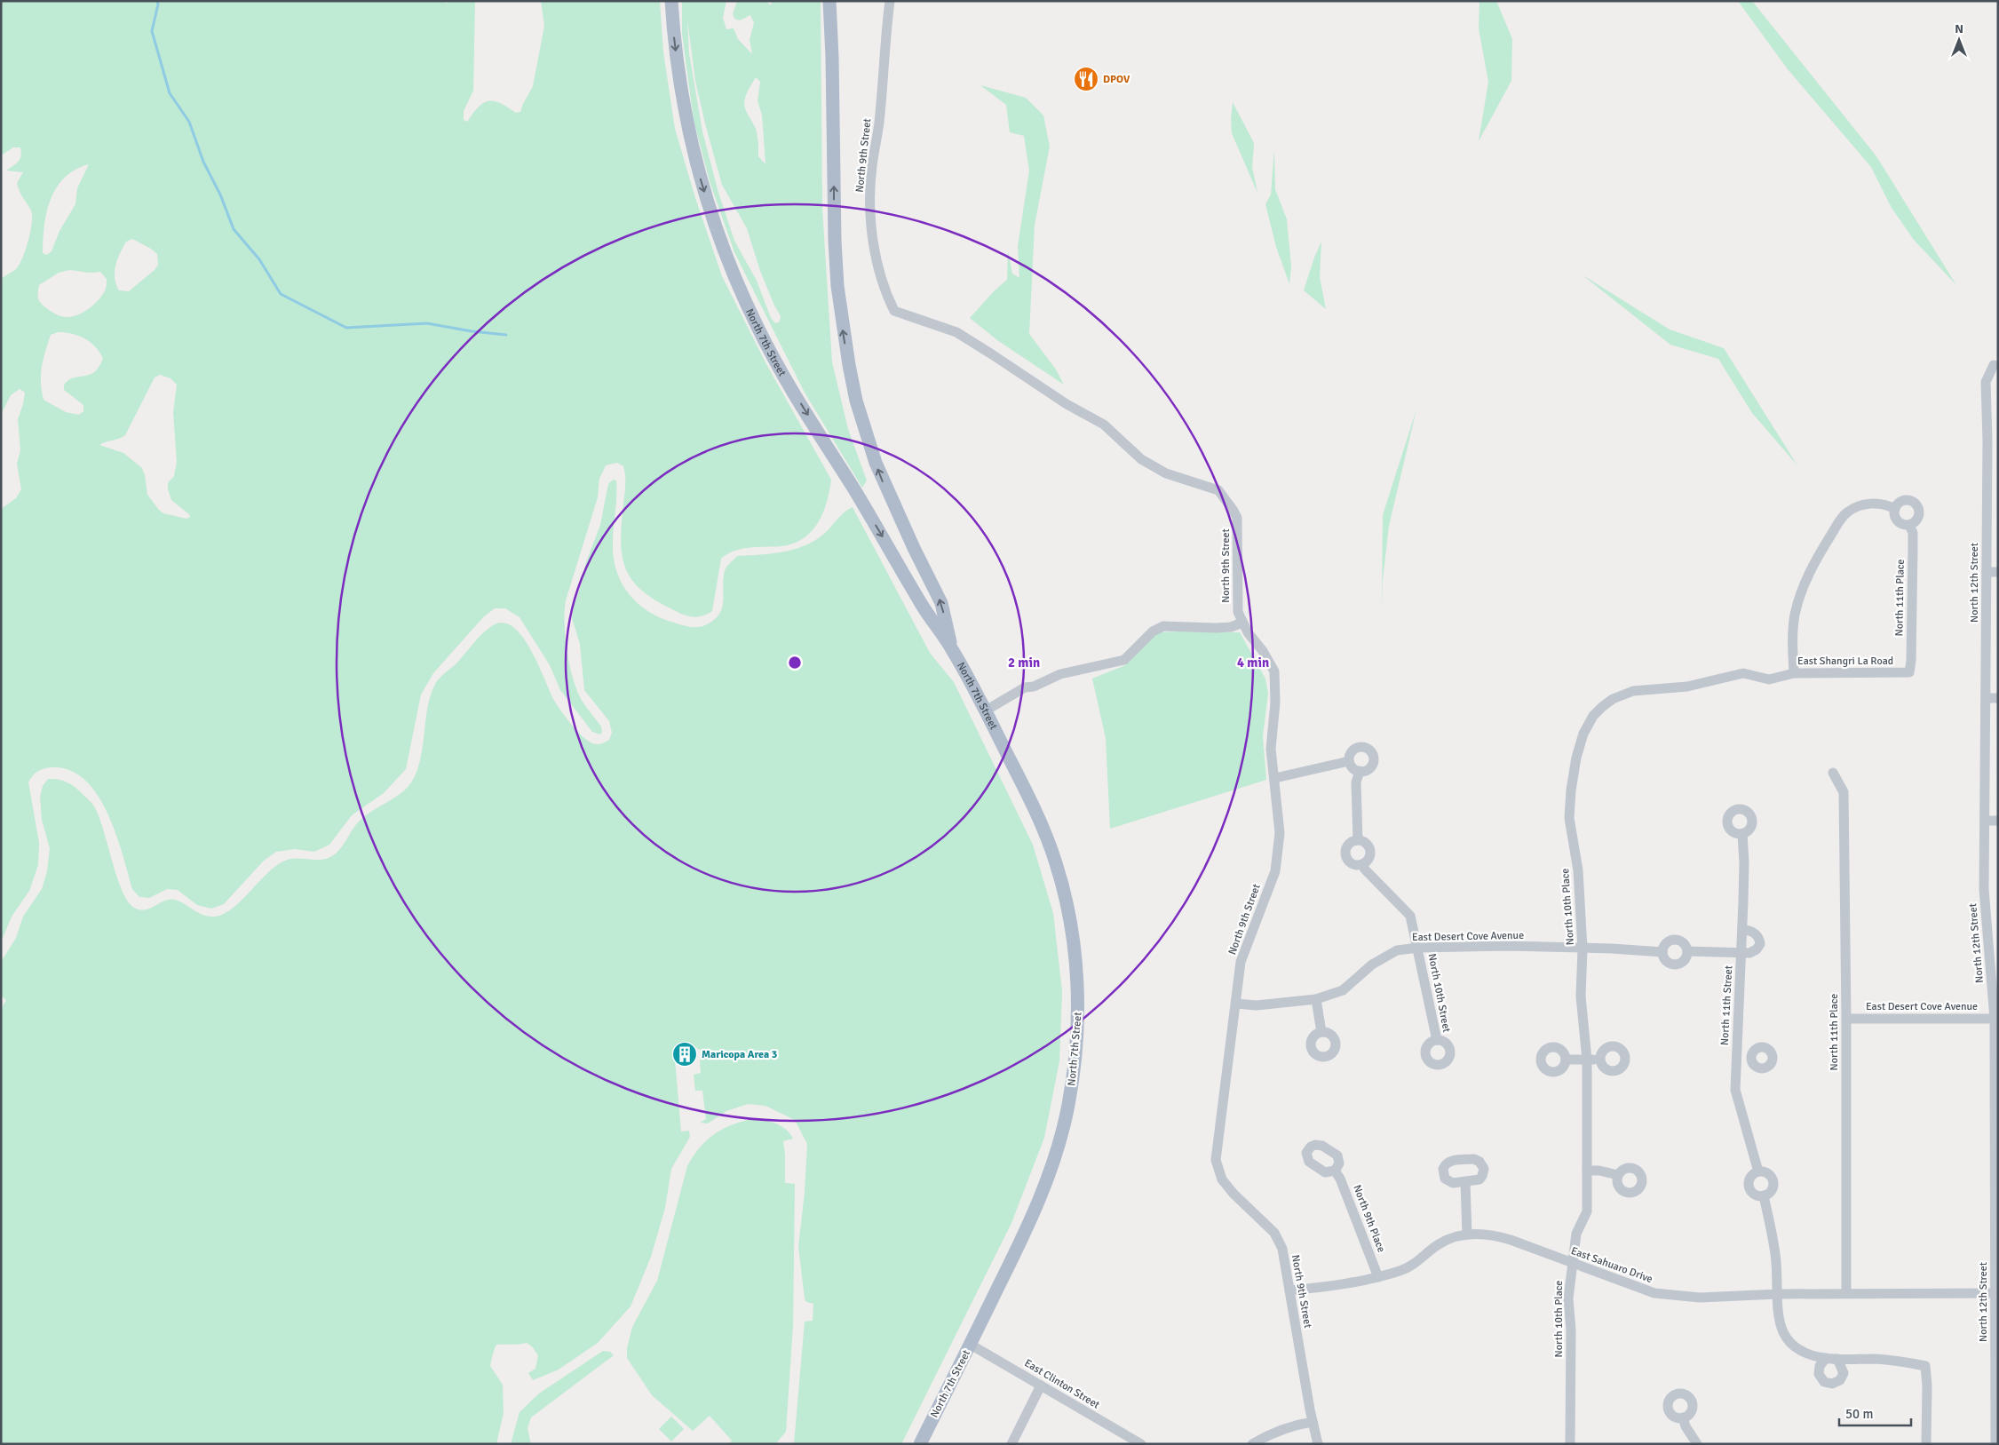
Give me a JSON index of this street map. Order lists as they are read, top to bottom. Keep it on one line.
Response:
{"streets":{"main road":["North 7th Street"],"street":["North 9th Street","North 12th Street","North 11th Place","East Shangri La Road","North 10th Place","East Desert Cove Avenue","North 10th Street","North 11th Street","North 9th Place","East Sahuaro Drive","East Clinton Street"]},"crossings":[["North 9th Street","East Desert Cove Avenue"],["North 9th Street","East Sahuaro Drive"],["North 7th Street","East Clinton Street"],["North 12th Street","East Desert Cove Avenue"],["North 12th Street","East Sahuaro Drive"],["North 11th Place","East Shangri La Road"],["North 11th Place","East Desert Cove Avenue"],["North 11th Place","East Sahuaro Drive"],["East Shangri La Road","North 10th Place"],["North 10th Place","East Desert Cove Avenue"],["North 10th Place","East Sahuaro Drive"],["East Desert Cove Avenue","North 10th Street"],["North 9th Place","East Sahuaro Drive"]],"places":{"restaurant":["DPOV"],"building":["Maricopa Area 3"]},"scale_bar":"50 m","north":"top","rings":["2 min","4 min"]}
